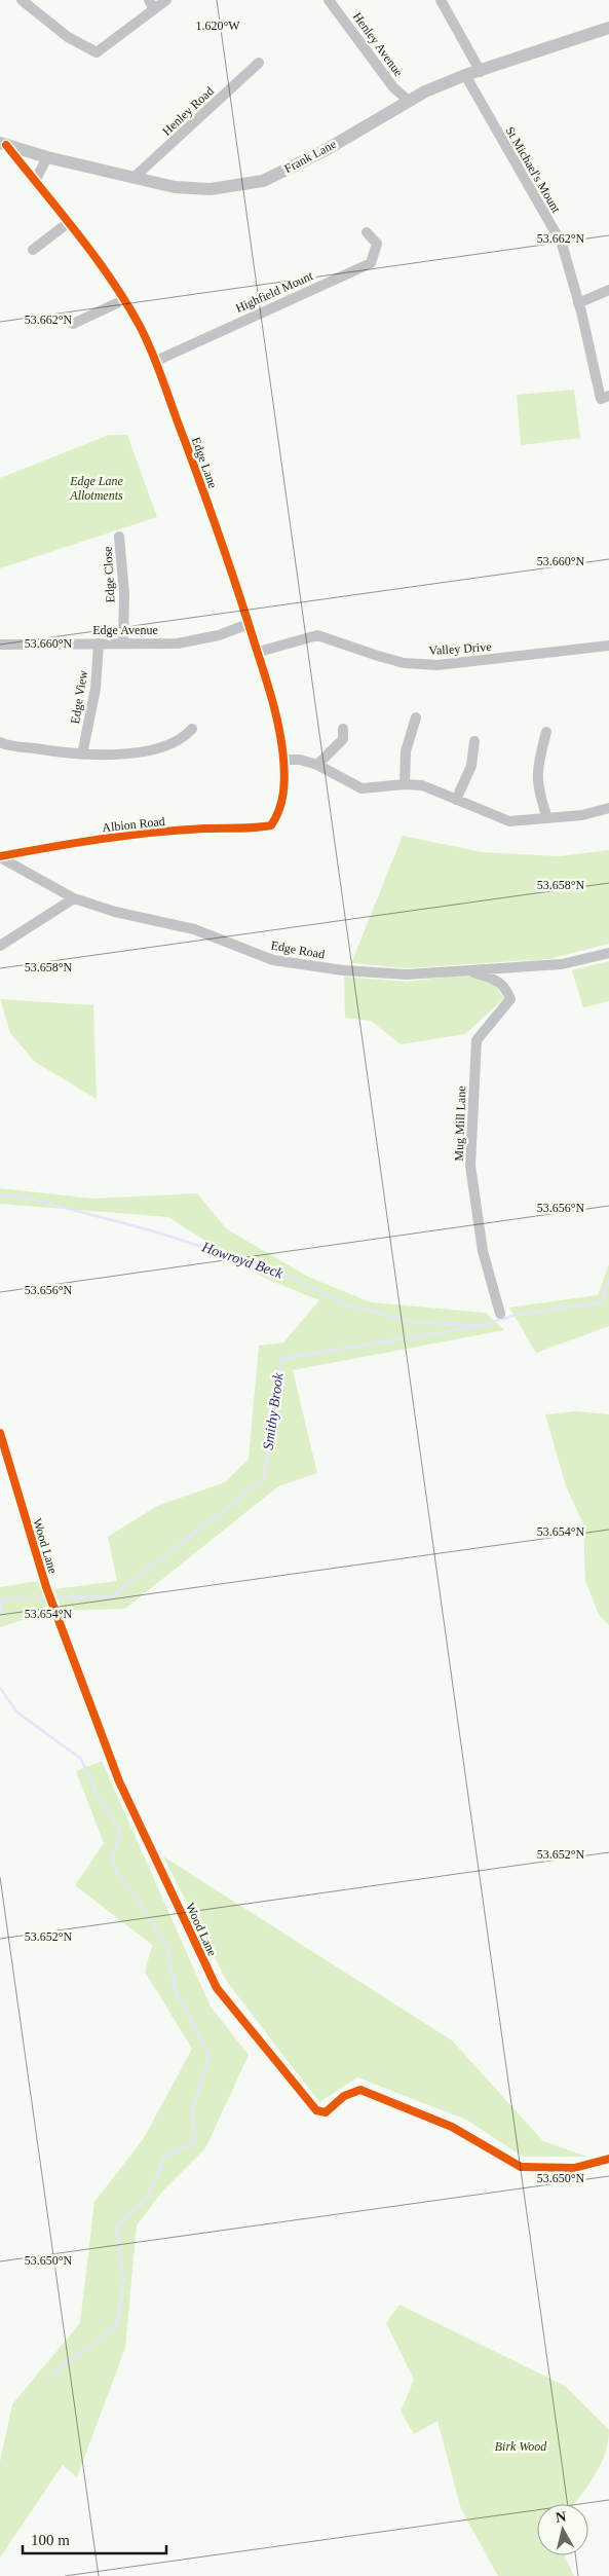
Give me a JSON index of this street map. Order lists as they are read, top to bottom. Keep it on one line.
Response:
{"streets":{"street":["Henley Avenue","Henley Road","Frank Lane","St Michael's Mount","Highfield Mount","Edge Lane","Edge Close","Edge Avenue","Valley Drive","Edge View","Albion Road","Edge Road","Mug Mill Lane","Wood Lane"]},"crossings":[["Henley Avenue","Frank Lane"],["Henley Road","Frank Lane"],["Frank Lane","St Michael's Mount"],["Frank Lane","Edge Lane"],["Highfield Mount","Edge Lane"],["Edge Lane","Edge Avenue"],["Edge Lane","Valley Drive"],["Edge Lane","Albion Road"],["Edge Close","Edge Avenue"],["Edge Avenue","Edge View"],["Albion Road","Edge Road"],["Edge Road","Mug Mill Lane"]],"water":["Howroyd Beck","Smithy Brook"],"parks":["Edge Lane Allotments","Birk Wood"],"scale_bar":"100 m","north":"top","coordinates":["1.620°W","53.662°N","53.660°N","53.658°N","53.656°N","53.654°N","53.652°N","53.650°N"]}
